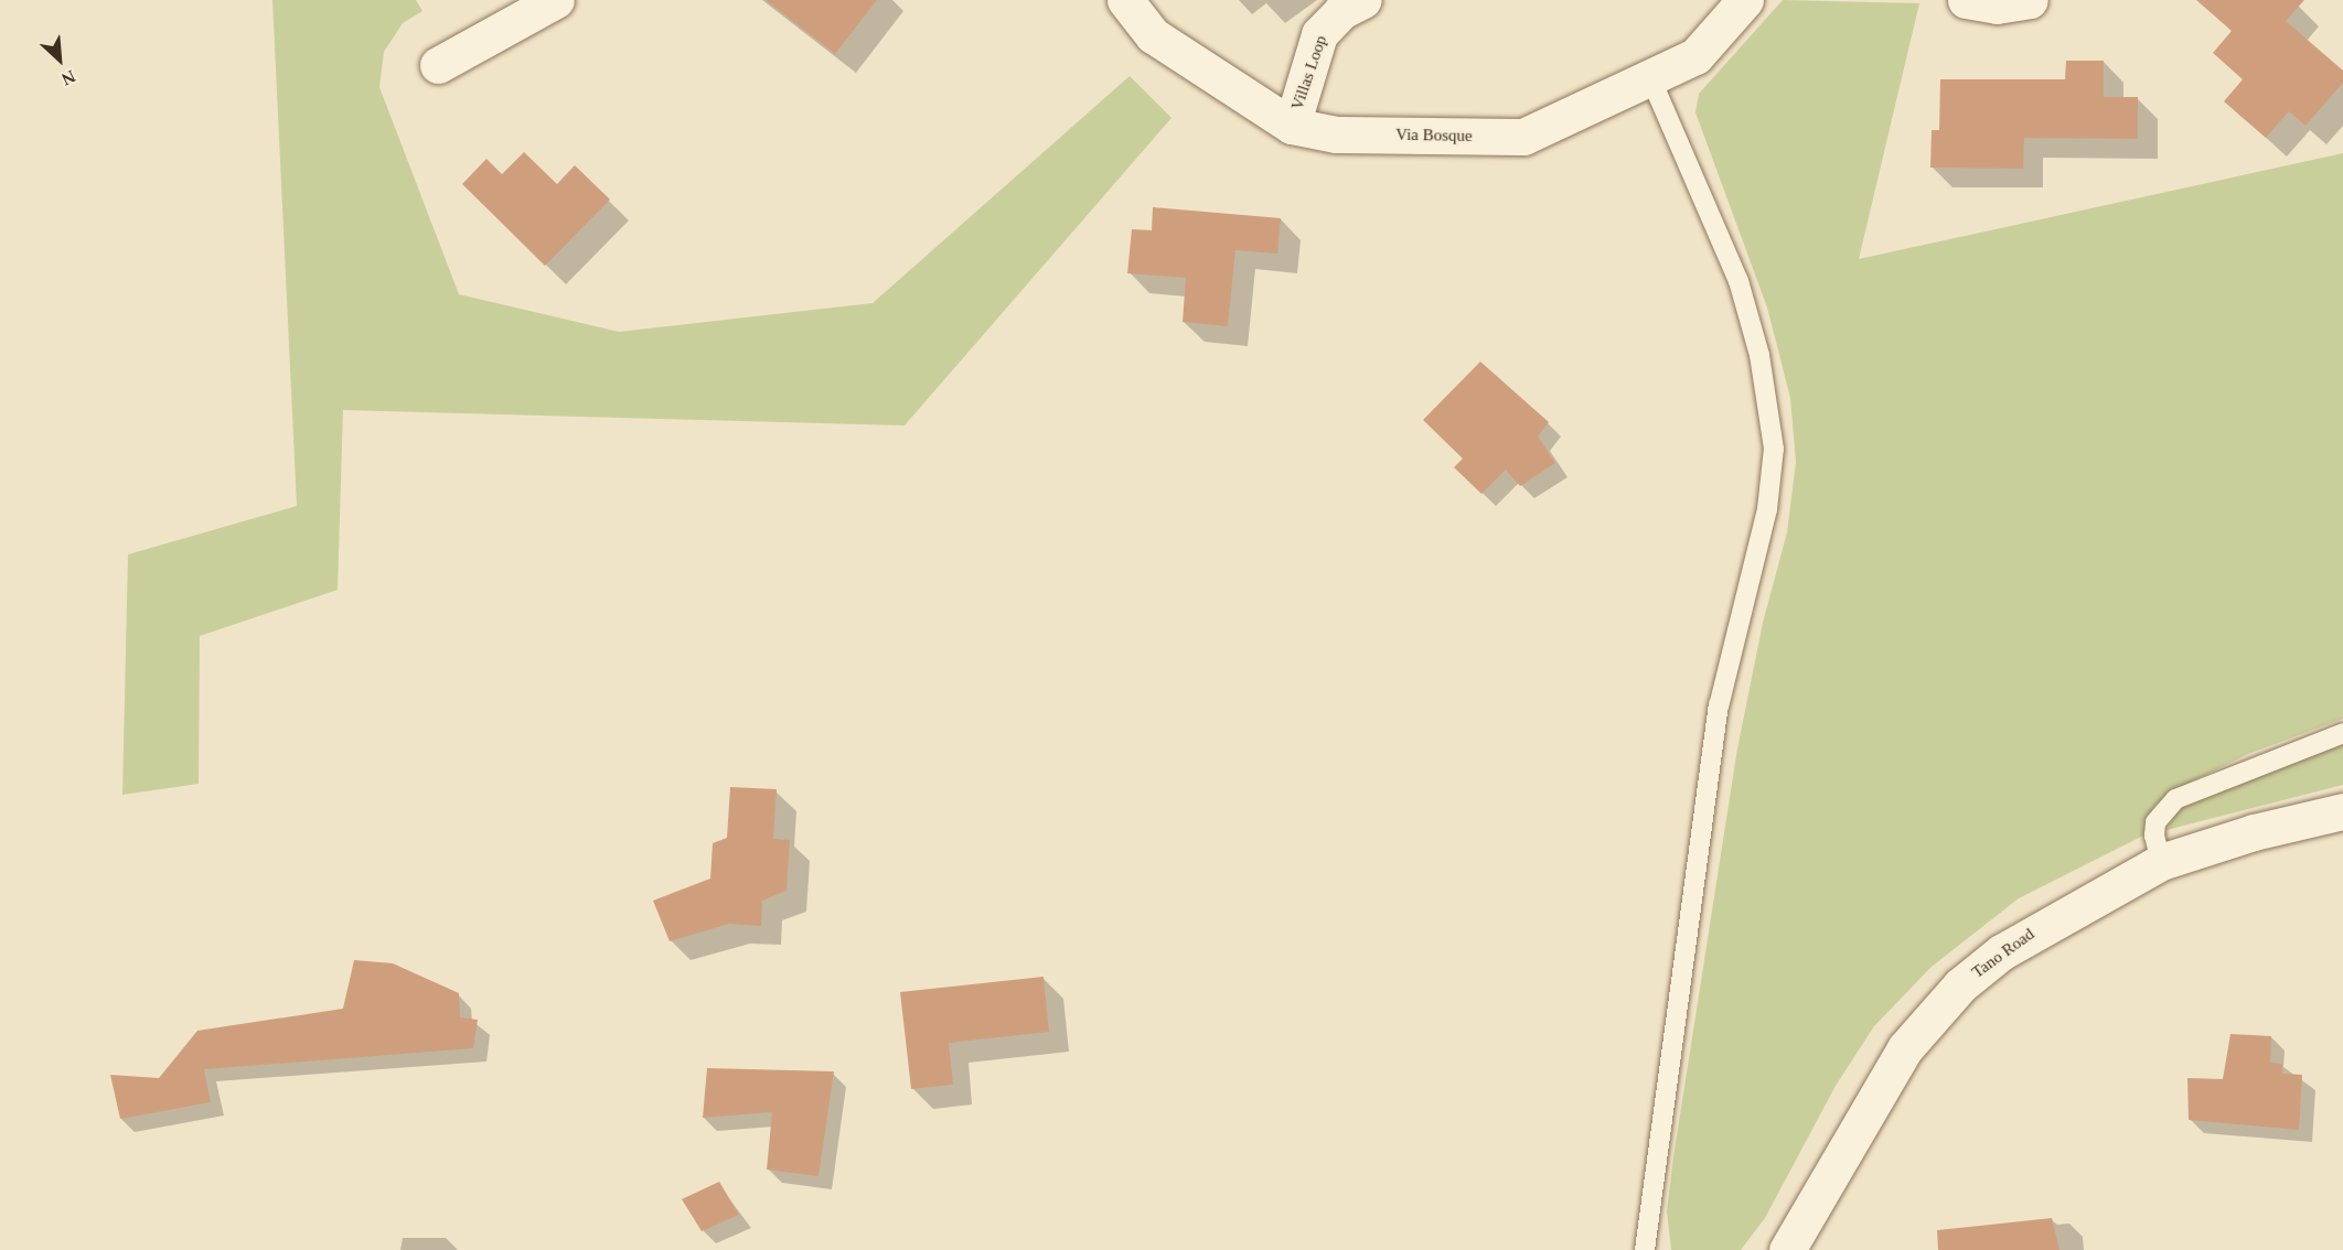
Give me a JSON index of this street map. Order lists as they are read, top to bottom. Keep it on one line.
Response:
{"streets":{"street":["Villas Loop","Via Bosque","Tano Road"]},"crossings":[["Villas Loop","Via Bosque"]],"north":"bottom right"}
